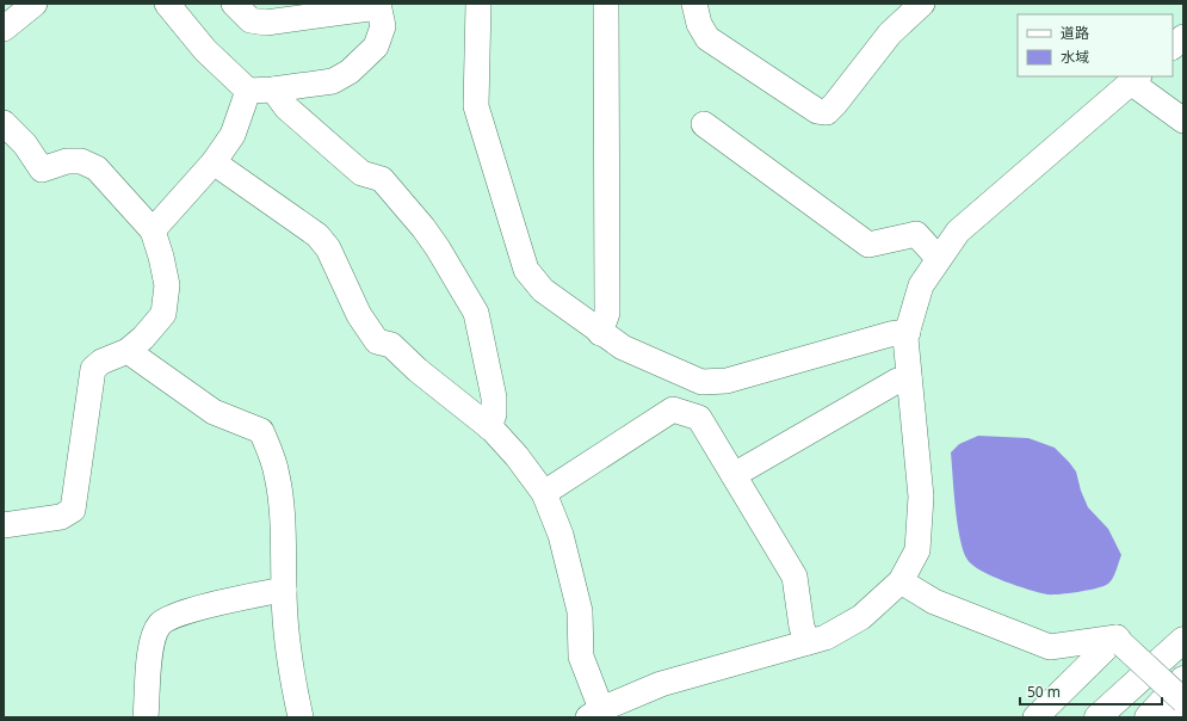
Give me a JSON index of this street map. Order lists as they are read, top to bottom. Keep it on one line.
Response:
{"legend":["道路","水域"],"scale_bar":"50 m"}
